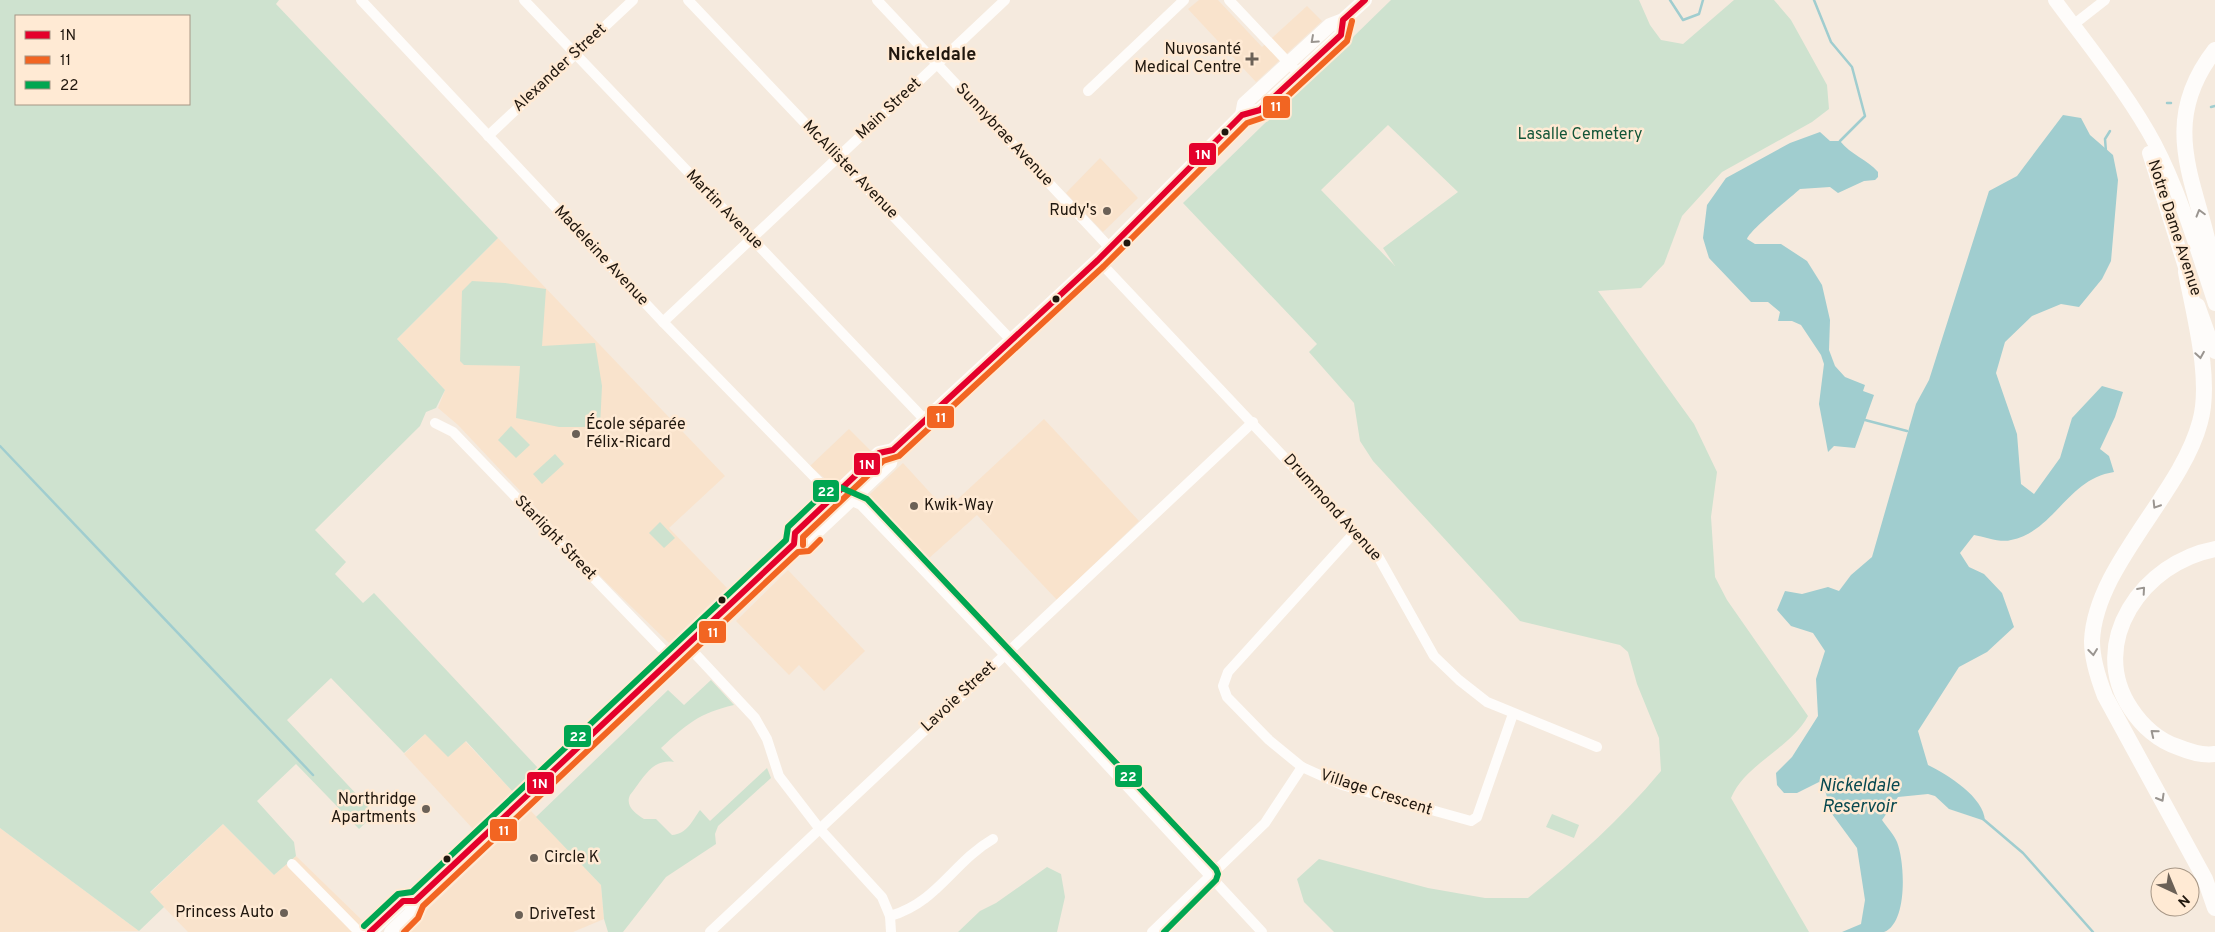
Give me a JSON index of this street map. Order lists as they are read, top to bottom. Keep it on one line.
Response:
{"streets":{"main road":["Notre Dame Avenue"],"street":["Alexander Street","Main Street","Sunnybrae Avenue","McAllister Avenue","Martin Avenue","Madeleine Avenue","Drummond Avenue","Starlight Street","Lavoie Street","Village Crescent"]},"crossings":[["Alexander Street","Martin Avenue"],["Alexander Street","Madeleine Avenue"],["Main Street","Sunnybrae Avenue"],["Main Street","McAllister Avenue"],["Main Street","Martin Avenue"],["Main Street","Madeleine Avenue"],["Madeleine Avenue","Lavoie Street"],["Drummond Avenue","Lavoie Street"],["Drummond Avenue","Village Crescent"]],"districts":["Nickeldale"],"water":["Nickeldale Reservoir"],"parks":["Lasalle Cemetery"],"places":{"health":["Nuvosanté Medical Centre"],"other":["Rudy's","École séparée Félix-Ricard","Kwik-Way","Northridge Apartments","Circle K","Princess Auto","DriveTest"]},"lines":["transit line 1N","transit line 11","transit line 22"],"legend":["1N","11","22"],"north":"bottom right"}
